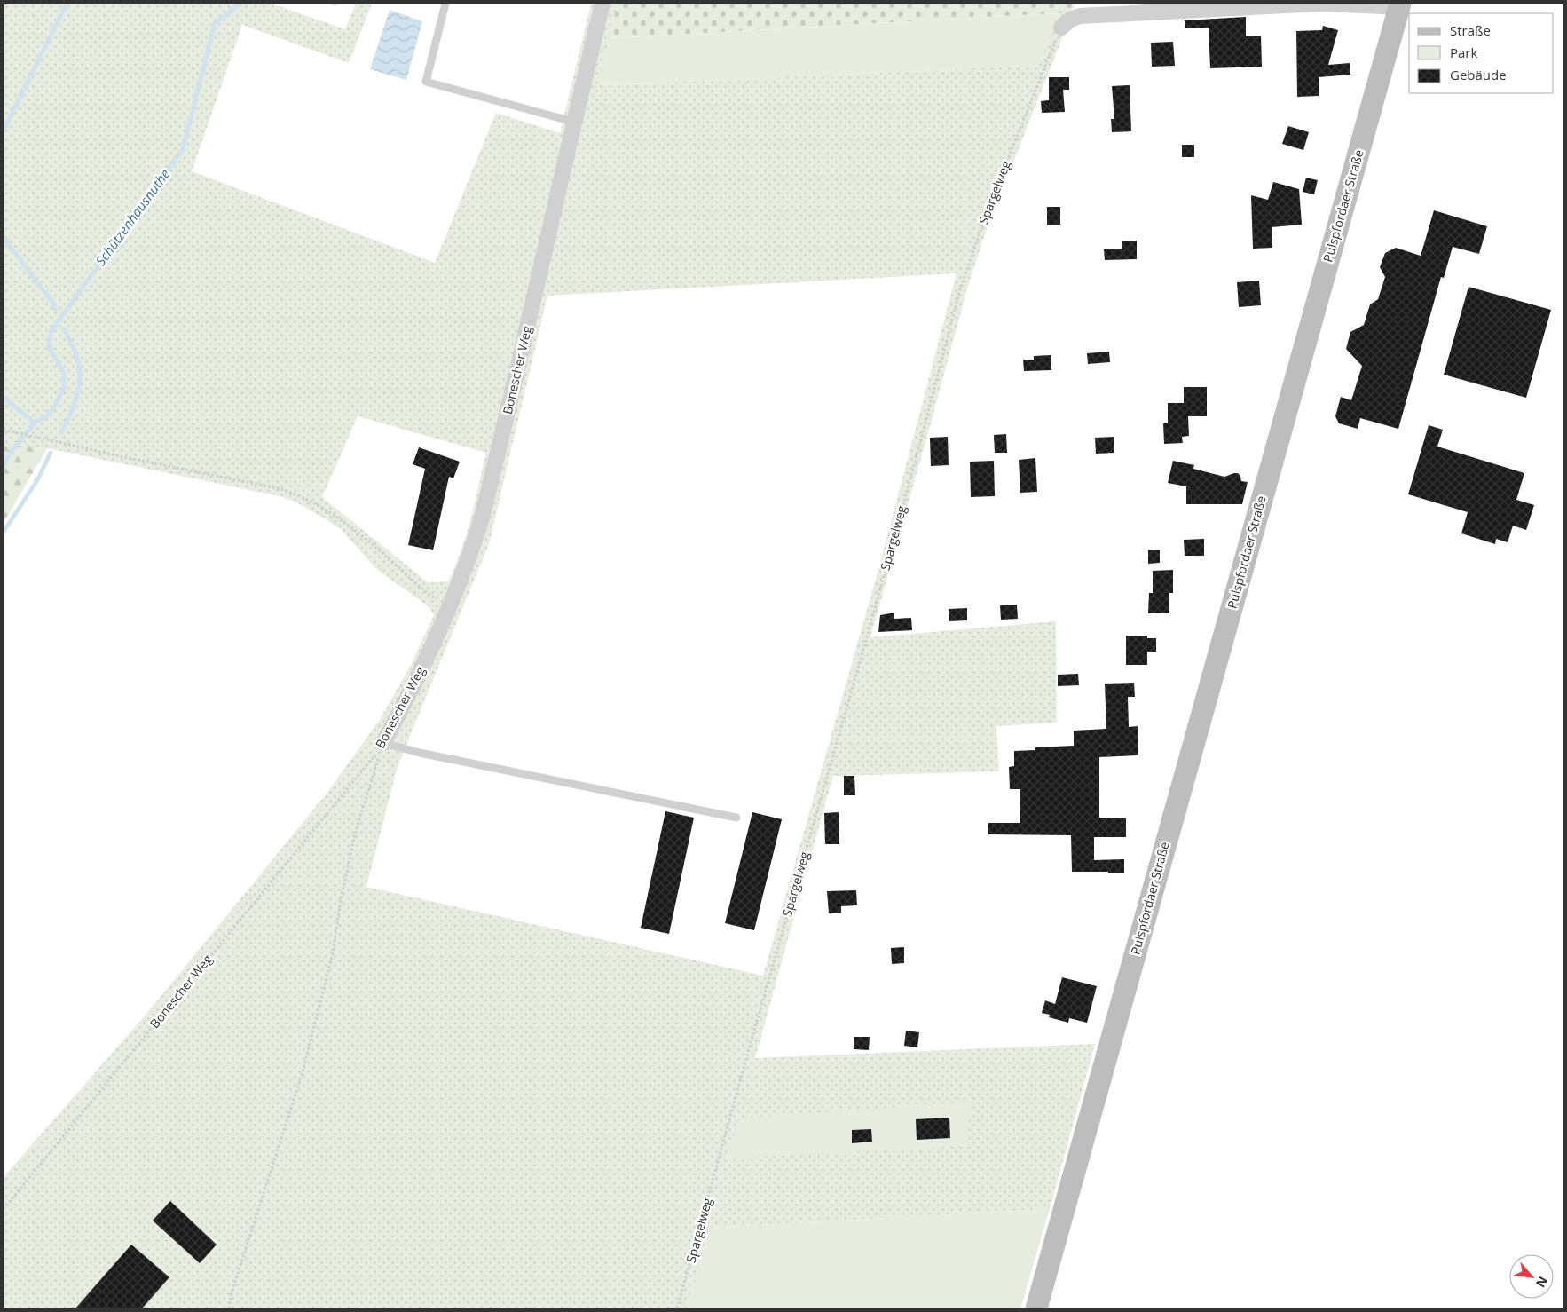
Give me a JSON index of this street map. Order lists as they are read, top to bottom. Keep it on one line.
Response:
{"streets":{"main road":["Pulspfordaer Straße"],"street":["Bonescher Weg"],"path":["Spargelweg"]},"water":["Schützenhausnuthe"],"legend":["Straße","Park","Gebäude"],"north":"bottom right"}
